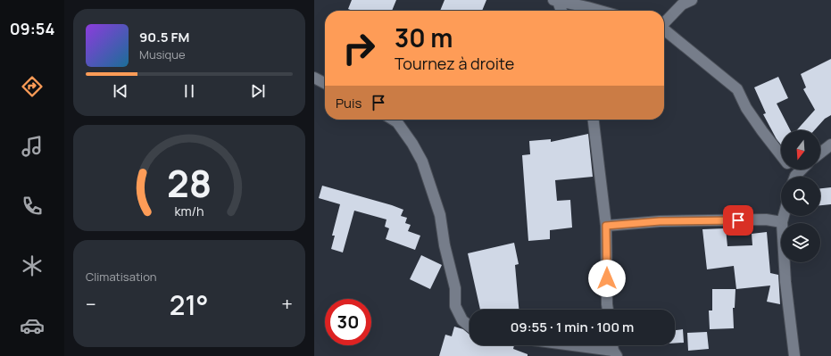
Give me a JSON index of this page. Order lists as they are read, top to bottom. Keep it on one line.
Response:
{"north":"bottom","page":{"tabs":"09:54","turn":["30 m","Tournez à droite"],"song":["90.5 FM","Musique"],"then":"Puis","tile":"Climatisation","heat":["−","21°","+"],"limit":"30","trip":"09:55 · 1 min · 100 m","gauge":["28","km/h"]}}
